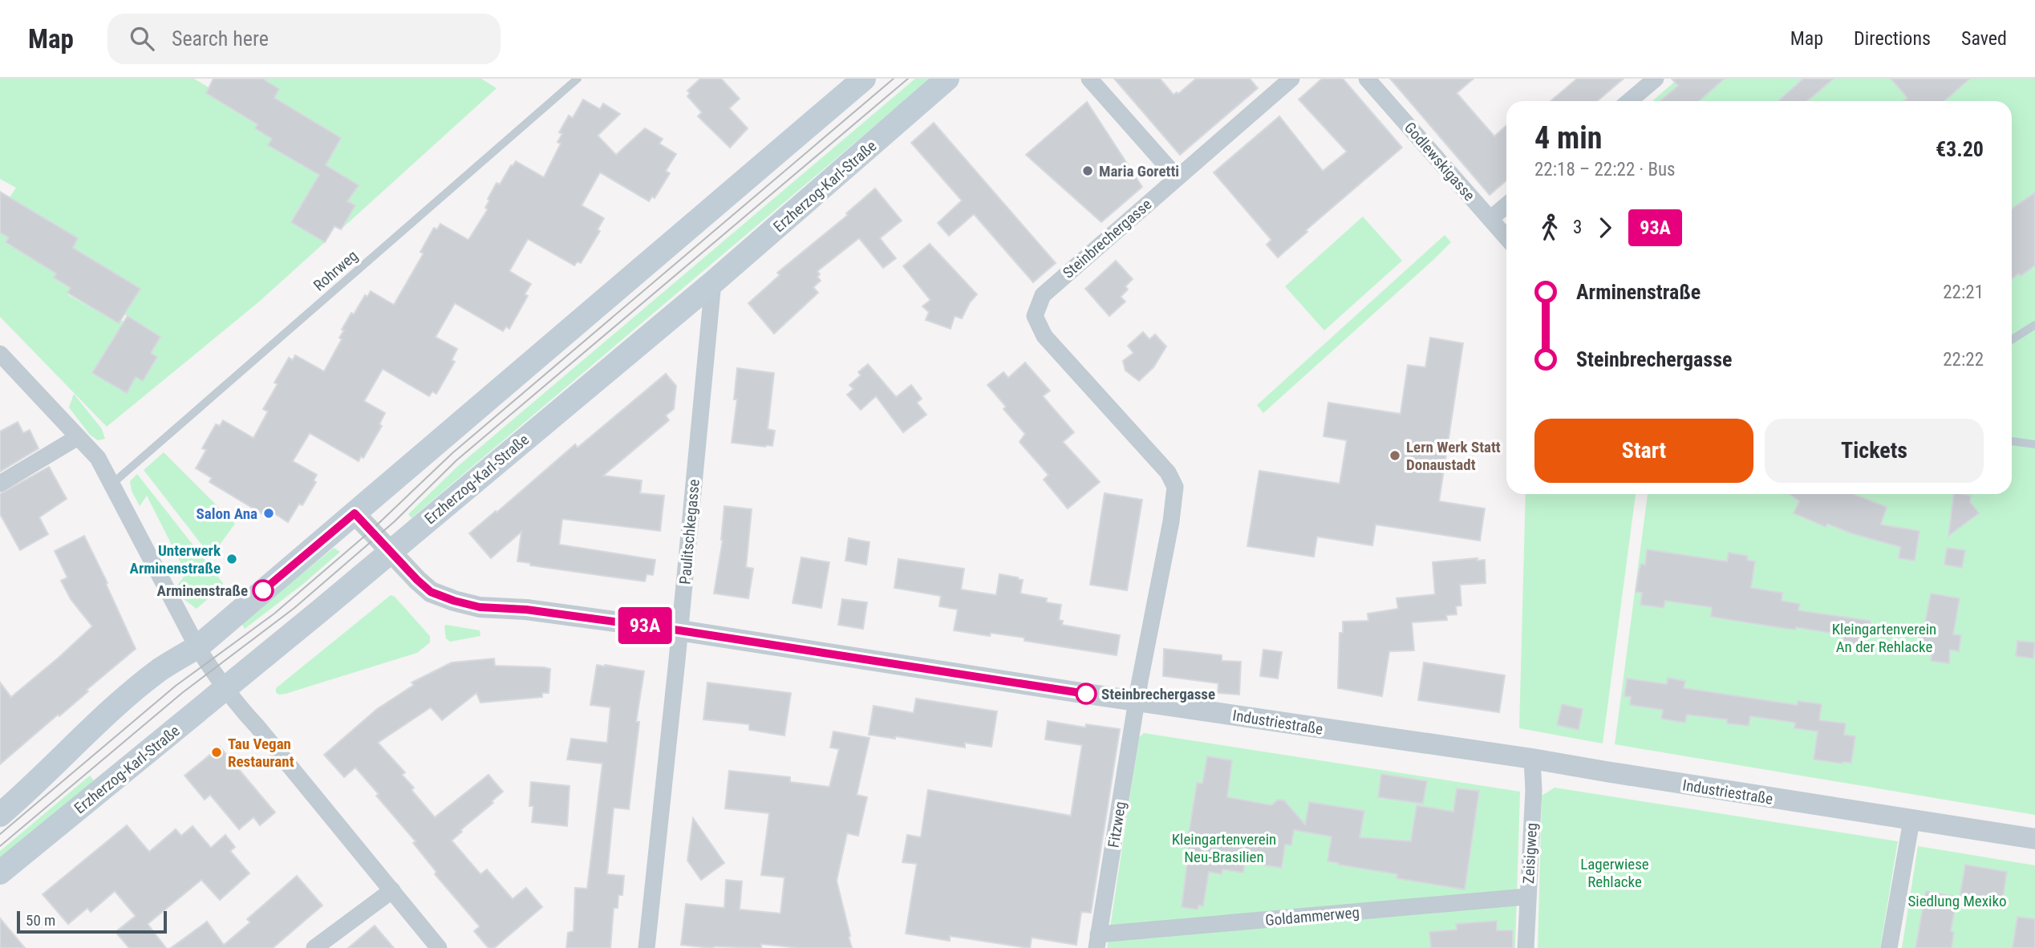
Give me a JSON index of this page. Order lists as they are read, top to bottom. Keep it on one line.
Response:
{"streets":{"main road":["Erzherzog-Karl-Straße"],"street":["Godlewskigasse","Steinbrechergasse","Paulitschkegasse","Industriestraße","Fitzweg","Zeisigweg","Goldammerweg"],"lane":["Rohrweg"]},"crossings":[["Erzherzog-Karl-Straße","Paulitschkegasse"],["Erzherzog-Karl-Straße","Industriestraße"],["Steinbrechergasse","Industriestraße"],["Steinbrechergasse","Fitzweg"],["Paulitschkegasse","Industriestraße"],["Industriestraße","Fitzweg"],["Industriestraße","Zeisigweg"],["Fitzweg","Goldammerweg"],["Zeisigweg","Goldammerweg"]],"parks":["Kleingartenverein An der Rehlacke","Kleingartenverein Neu-Brasilien","Lagerwiese Rehlacke","Siedlung Mexiko"],"places":["Maria Goretti","Lern Werk Statt Donaustadt","Salon Ana","Unterwerk Arminenstraße","Arminenstraße","Steinbrechergasse","Tau Vegan Restaurant"],"lines":["bus line 93A"],"scale_bar":"50 m","page":{"header":"Map","search":"Search here","nav":["Map","Directions","Saved"],"on_map":"93A","heading":["4 min","22:18 – 22:22 · Bus","€3.20"],"legs":["3","93A"],"list":[{"name":"Arminenstraße","value":"22:21"},{"name":"Steinbrechergasse","value":"22:22"}],"buttons":["Start","Tickets"],"scale":"50 m"}}
